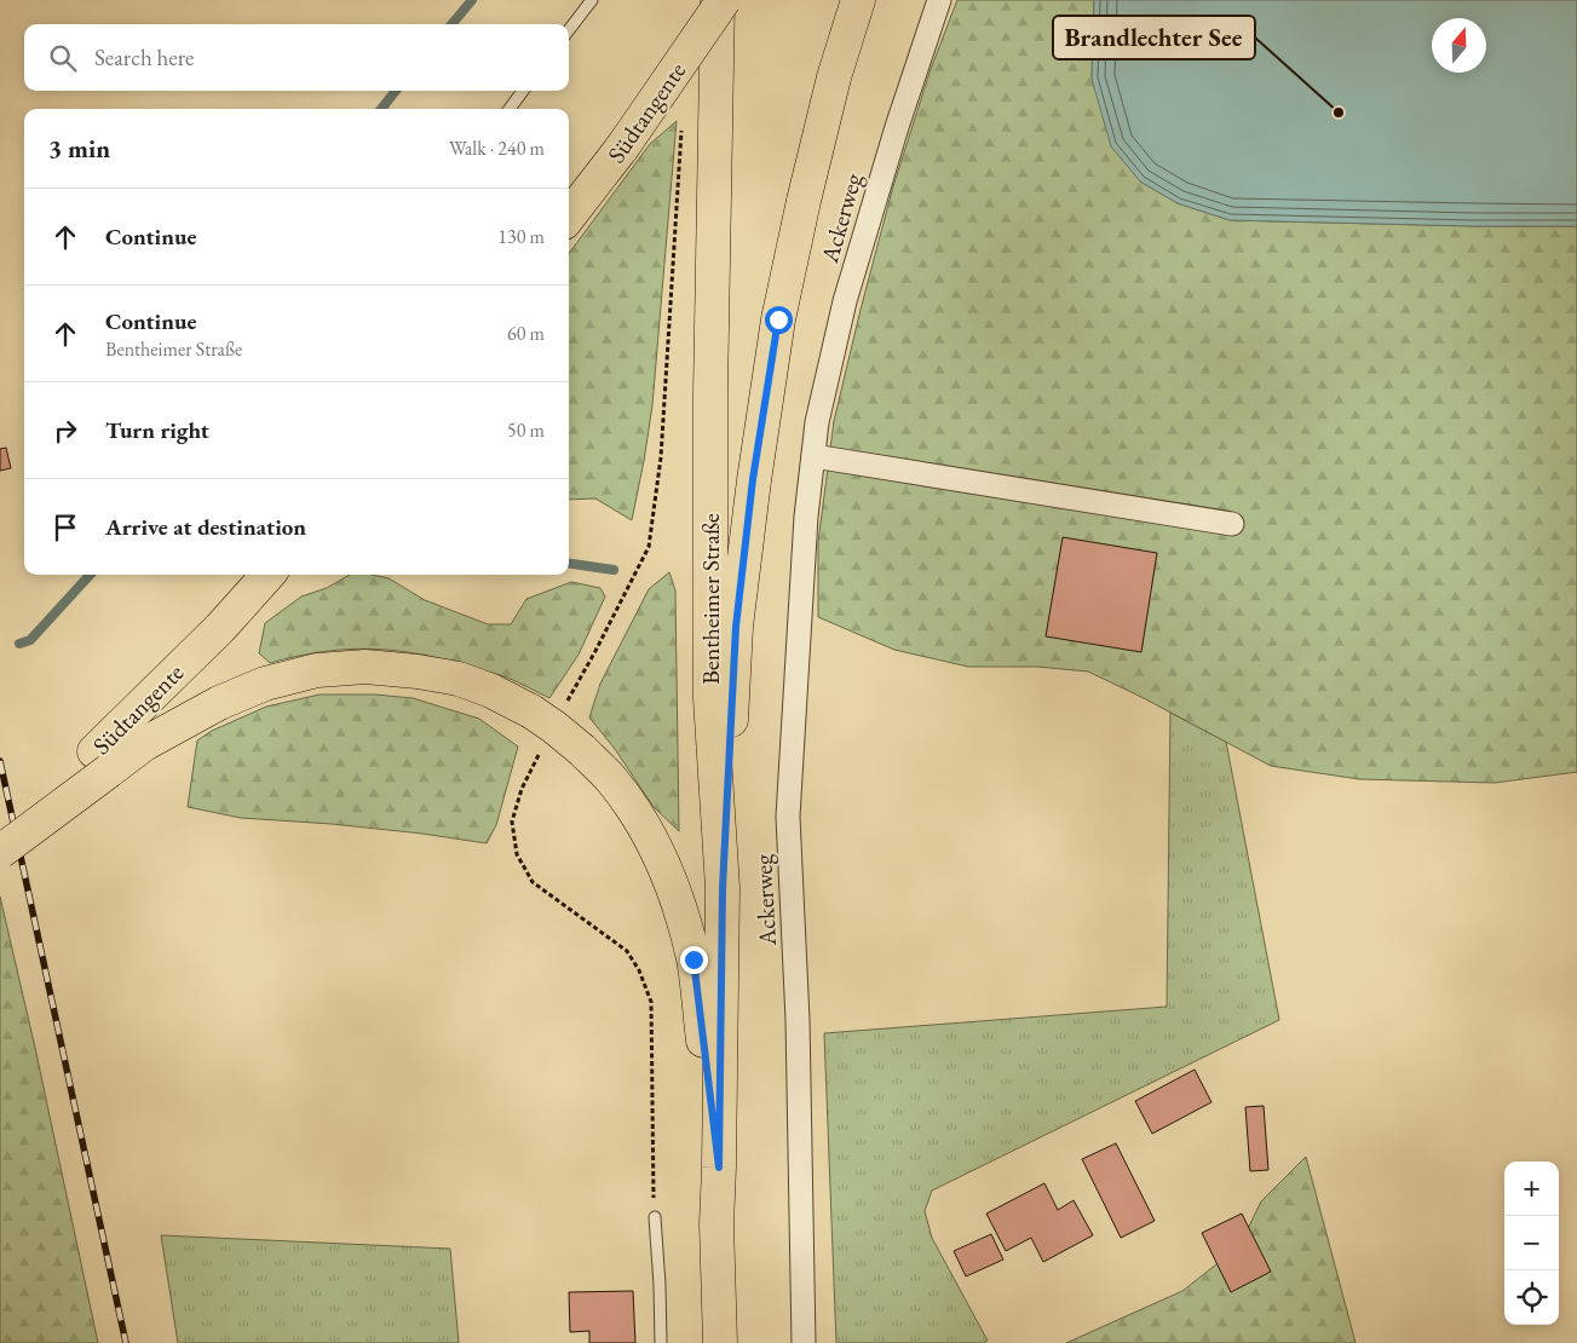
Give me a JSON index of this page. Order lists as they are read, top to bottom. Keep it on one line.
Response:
{"streets":{"main road":["Südtangente","Bentheimer Straße"],"street":["Ackerweg"]},"places":["Brandlechter See"],"north":"top","page":{"search":"Search here","heading":["3 min","Walk · 240 m"],"list":[["Continue","130 m"],["Continue","Bentheimer Straße","60 m"],["Turn right","50 m"],"Arrive at destination"],"map_buttons":["+","−"]}}
